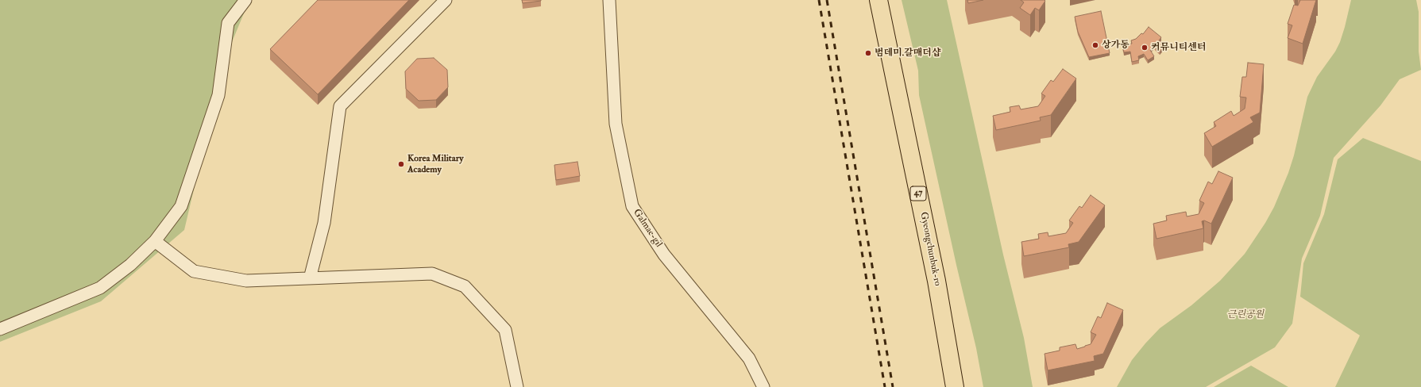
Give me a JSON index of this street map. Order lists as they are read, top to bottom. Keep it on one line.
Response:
{"streets":{"main road":["47","Gyeongchunbuk-ro"],"street":["Galmae-gil"]},"parks":["근린공원"],"places":["상가동","커뮤니티센터","범데미.갈매더샵","Korea Military Academy"]}
